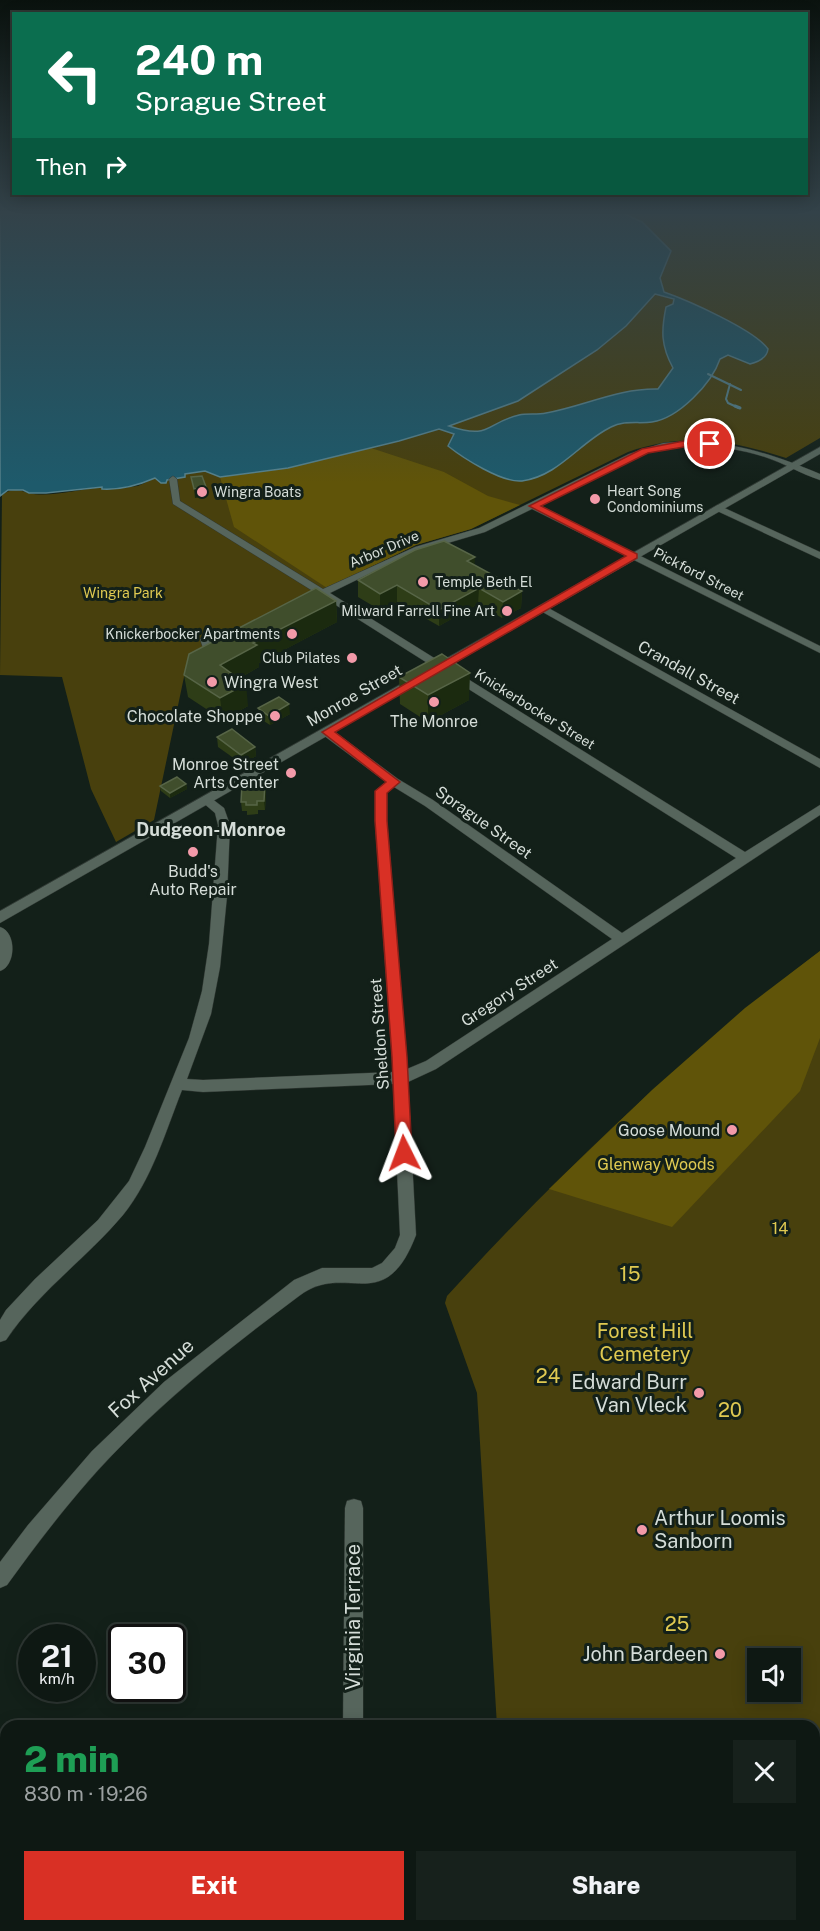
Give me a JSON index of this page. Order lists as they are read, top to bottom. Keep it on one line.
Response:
{"streets":{"main road":["Monroe Street"],"street":["Arbor Drive","Pickford Street","Crandall Street","Knickerbocker Street","Sprague Street","Gregory Street","Sheldon Street","Fox Avenue","Virginia Terrace"]},"crossings":[["Arbor Drive","Pickford Street"],["Arbor Drive","Monroe Street"],["Arbor Drive","Knickerbocker Street"],["Pickford Street","Monroe Street"],["Crandall Street","Monroe Street"],["Monroe Street","Knickerbocker Street"],["Monroe Street","Sprague Street"],["Knickerbocker Street","Gregory Street"],["Sprague Street","Gregory Street"],["Sprague Street","Sheldon Street"],["Gregory Street","Sheldon Street"],["Sheldon Street","Fox Avenue"]],"districts":["Dudgeon-Monroe"],"parks":["Wingra Park","Glenway Woods","14","15","Forest Hill Cemetery","24","20","25"],"places":["Wingra Boats","Heart Song Condominiums","Temple Beth El","Milward Farrell Fine Art","Knickerbocker Apartments","Club Pilates","Wingra West","The Monroe","Chocolate Shoppe","Monroe Street Arts Center","Budd's Auto Repair","Goose Mound","Edward Burr Van Vleck","Arthur Loomis Sanborn","John Bardeen"],"page":{"turn":["240 m","Sprague Street"],"then":"Then","speed":"21 km/h","limit":"30","heading":["2 min","830 m · 19:26"],"buttons":["Exit","Share"]}}
